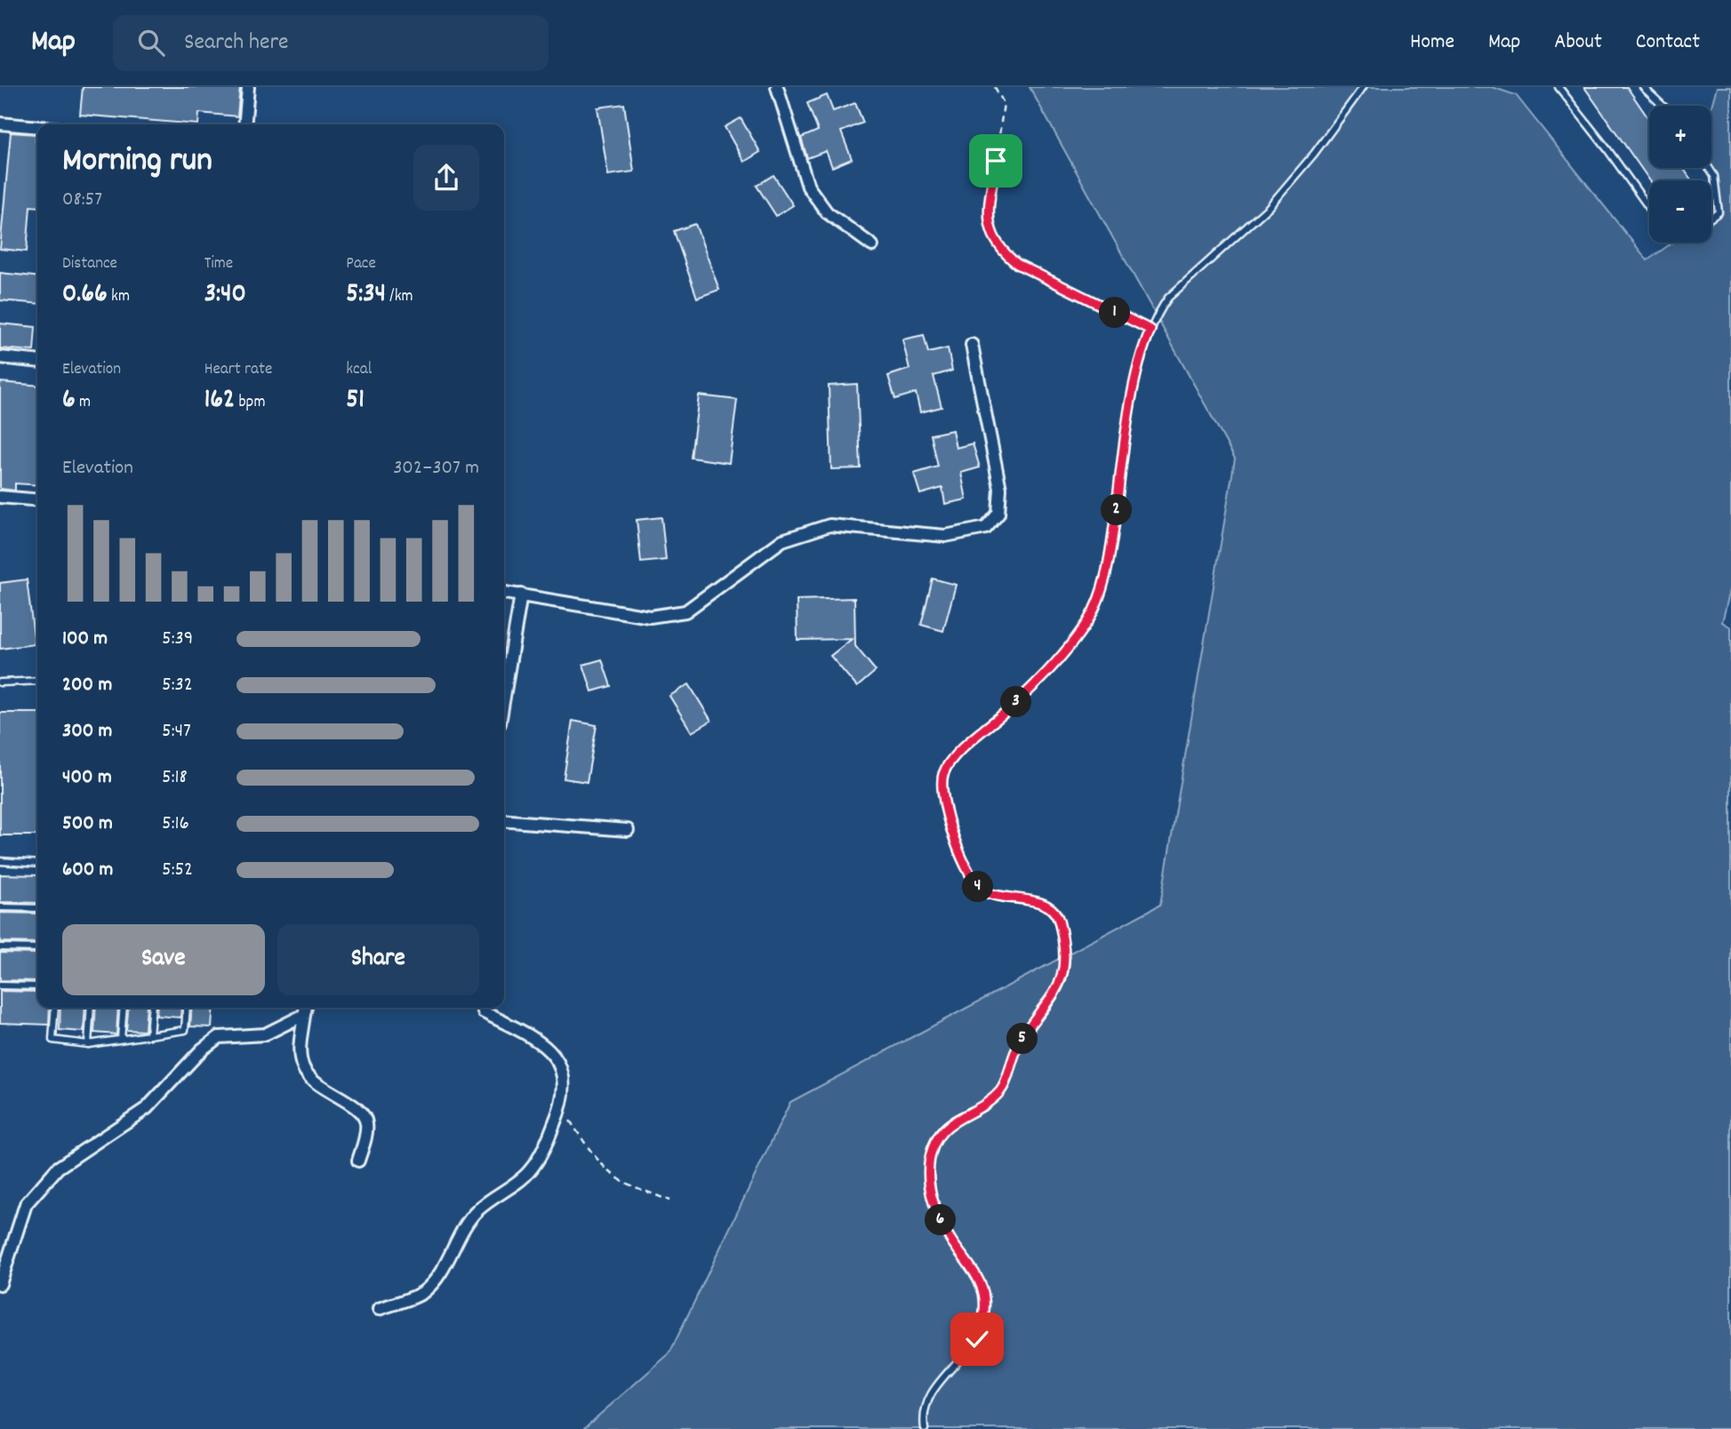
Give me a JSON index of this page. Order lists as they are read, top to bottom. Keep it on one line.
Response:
{"page":{"header":"Map","search":"Search here","nav":["Home","Map","About","Contact"],"map_buttons":["+","−"],"heading":["Morning run","08:57"],"stats":[["Distance","0.66 km"],["Time","3:40"],["Pace","5:34 /km"],["Elevation","6 m"],["Heart rate","162 bpm"],["kcal","51"]],"pins":["1","2","3","4","5","6"],"chart":["Elevation","302–307 m"],"list":[{"name":"100 m","note":"5:39"},{"name":"200 m","note":"5:32"},{"name":"300 m","note":"5:47"},{"name":"400 m","note":"5:18"},{"name":"500 m","note":"5:16"},{"name":"600 m","note":"5:52"}],"buttons":["Save","Share"]}}
